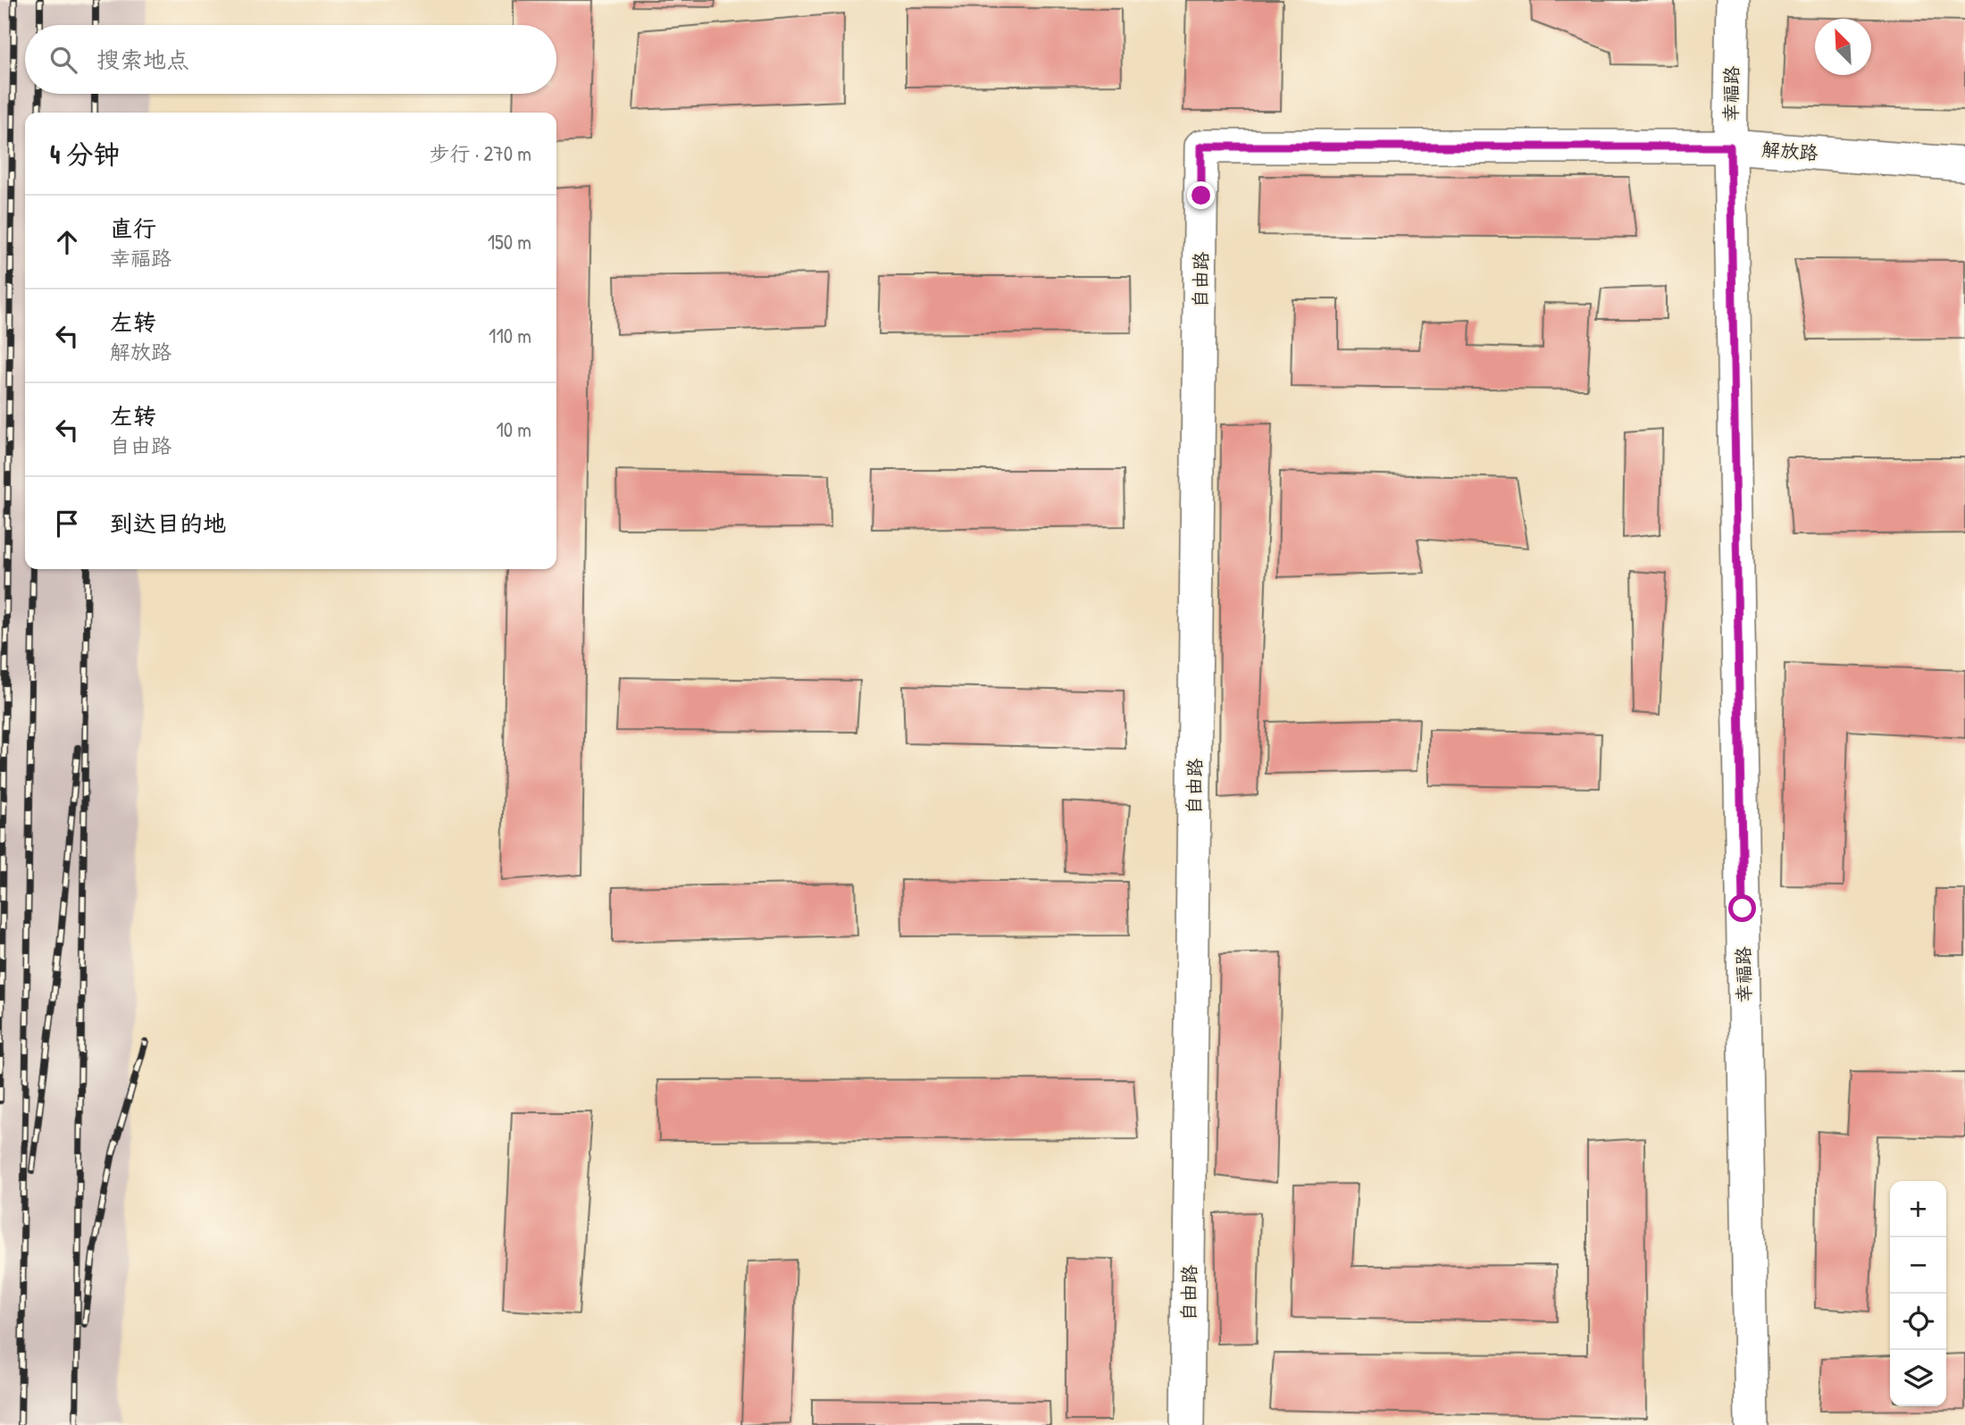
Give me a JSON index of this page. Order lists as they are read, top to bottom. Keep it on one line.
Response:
{"streets":{"street":["幸福路","解放路","自由路"]},"crossings":[["幸福路","解放路"],["解放路","自由路"]],"north":"top left","page":{"search":"搜索地点","heading":["4 分钟","步行 · 270 m"],"list":[["直行","幸福路","150 m"],["左转","解放路","110 m"],["左转","自由路","10 m"],"到达目的地"],"map_buttons":["+","−"]}}
